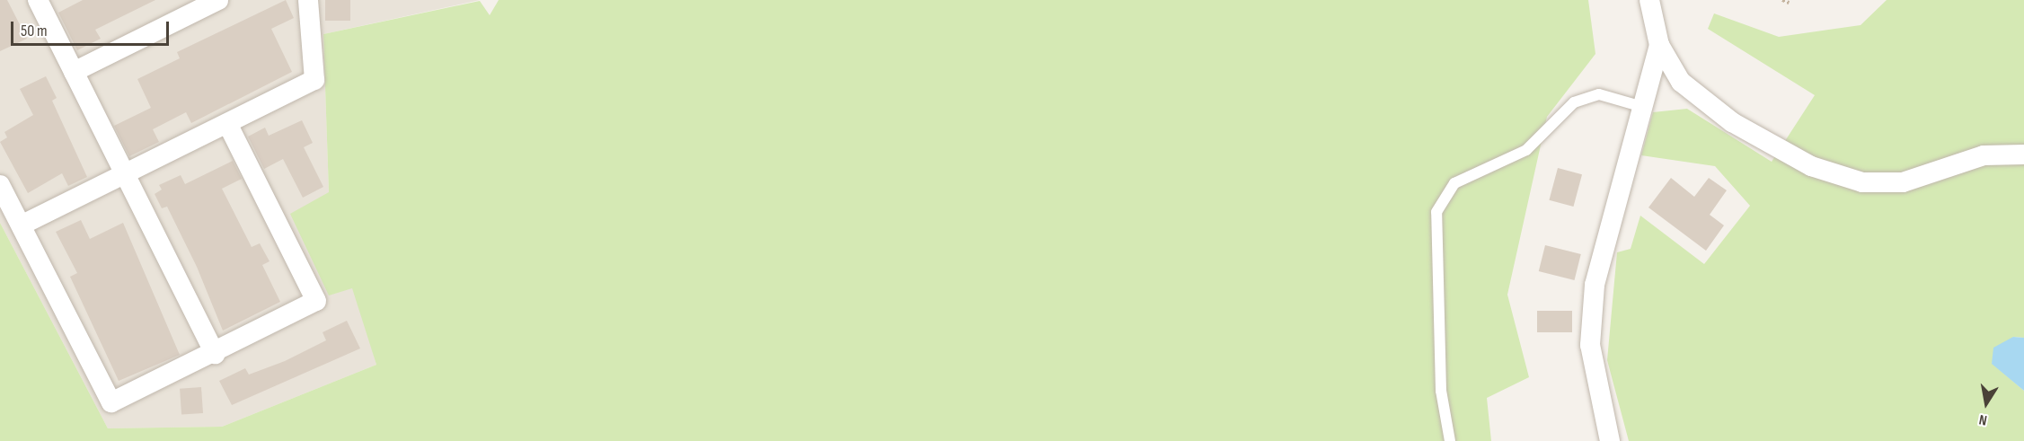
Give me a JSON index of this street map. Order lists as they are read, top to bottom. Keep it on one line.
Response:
{"scale_bar":"50 m","north":"bottom"}
